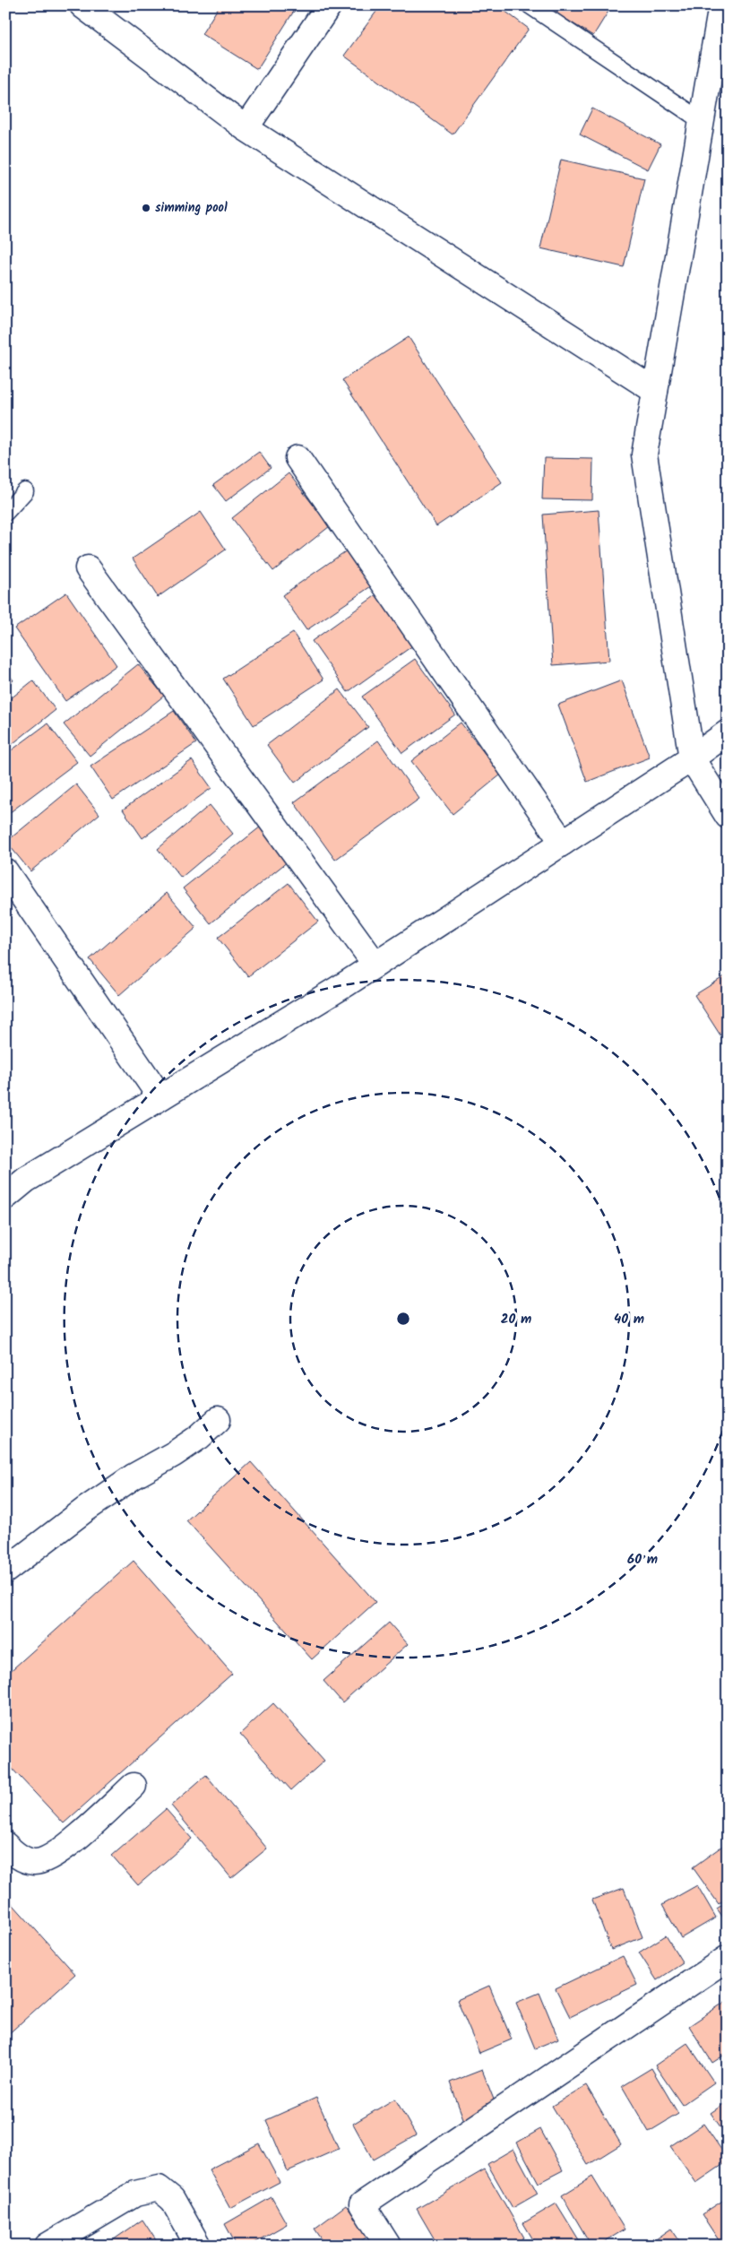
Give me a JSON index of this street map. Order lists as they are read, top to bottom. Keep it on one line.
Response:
{"places":["simming pool"],"rings":["20 m","40 m","60 m"]}
